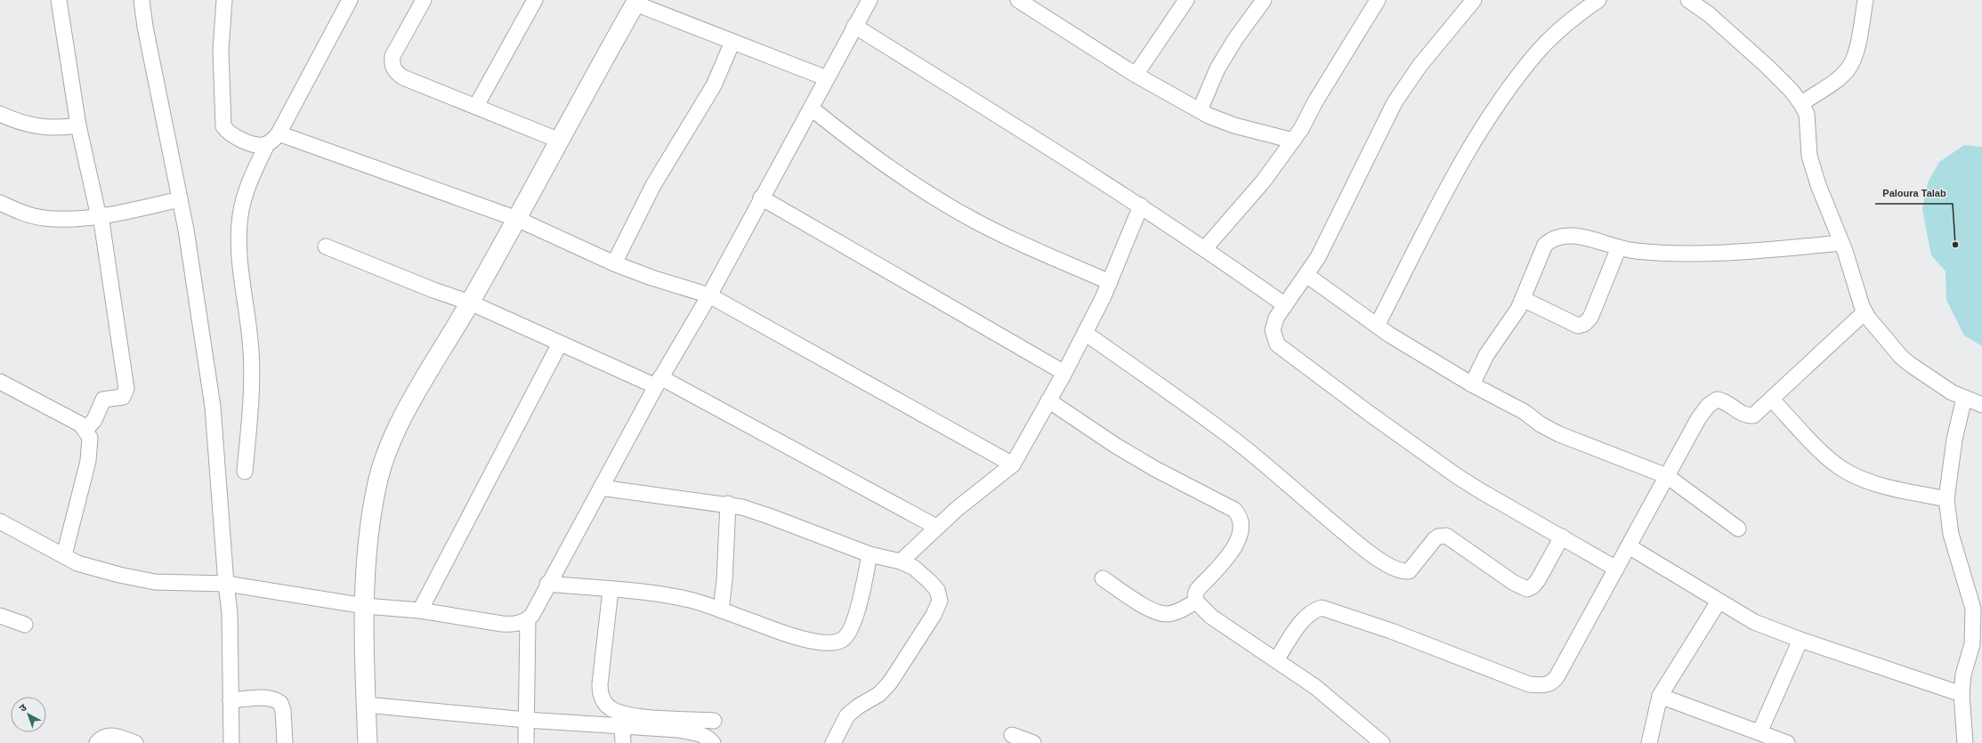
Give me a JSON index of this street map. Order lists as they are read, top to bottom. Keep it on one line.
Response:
{"places":["Paloura Talab"],"north":"top left"}
